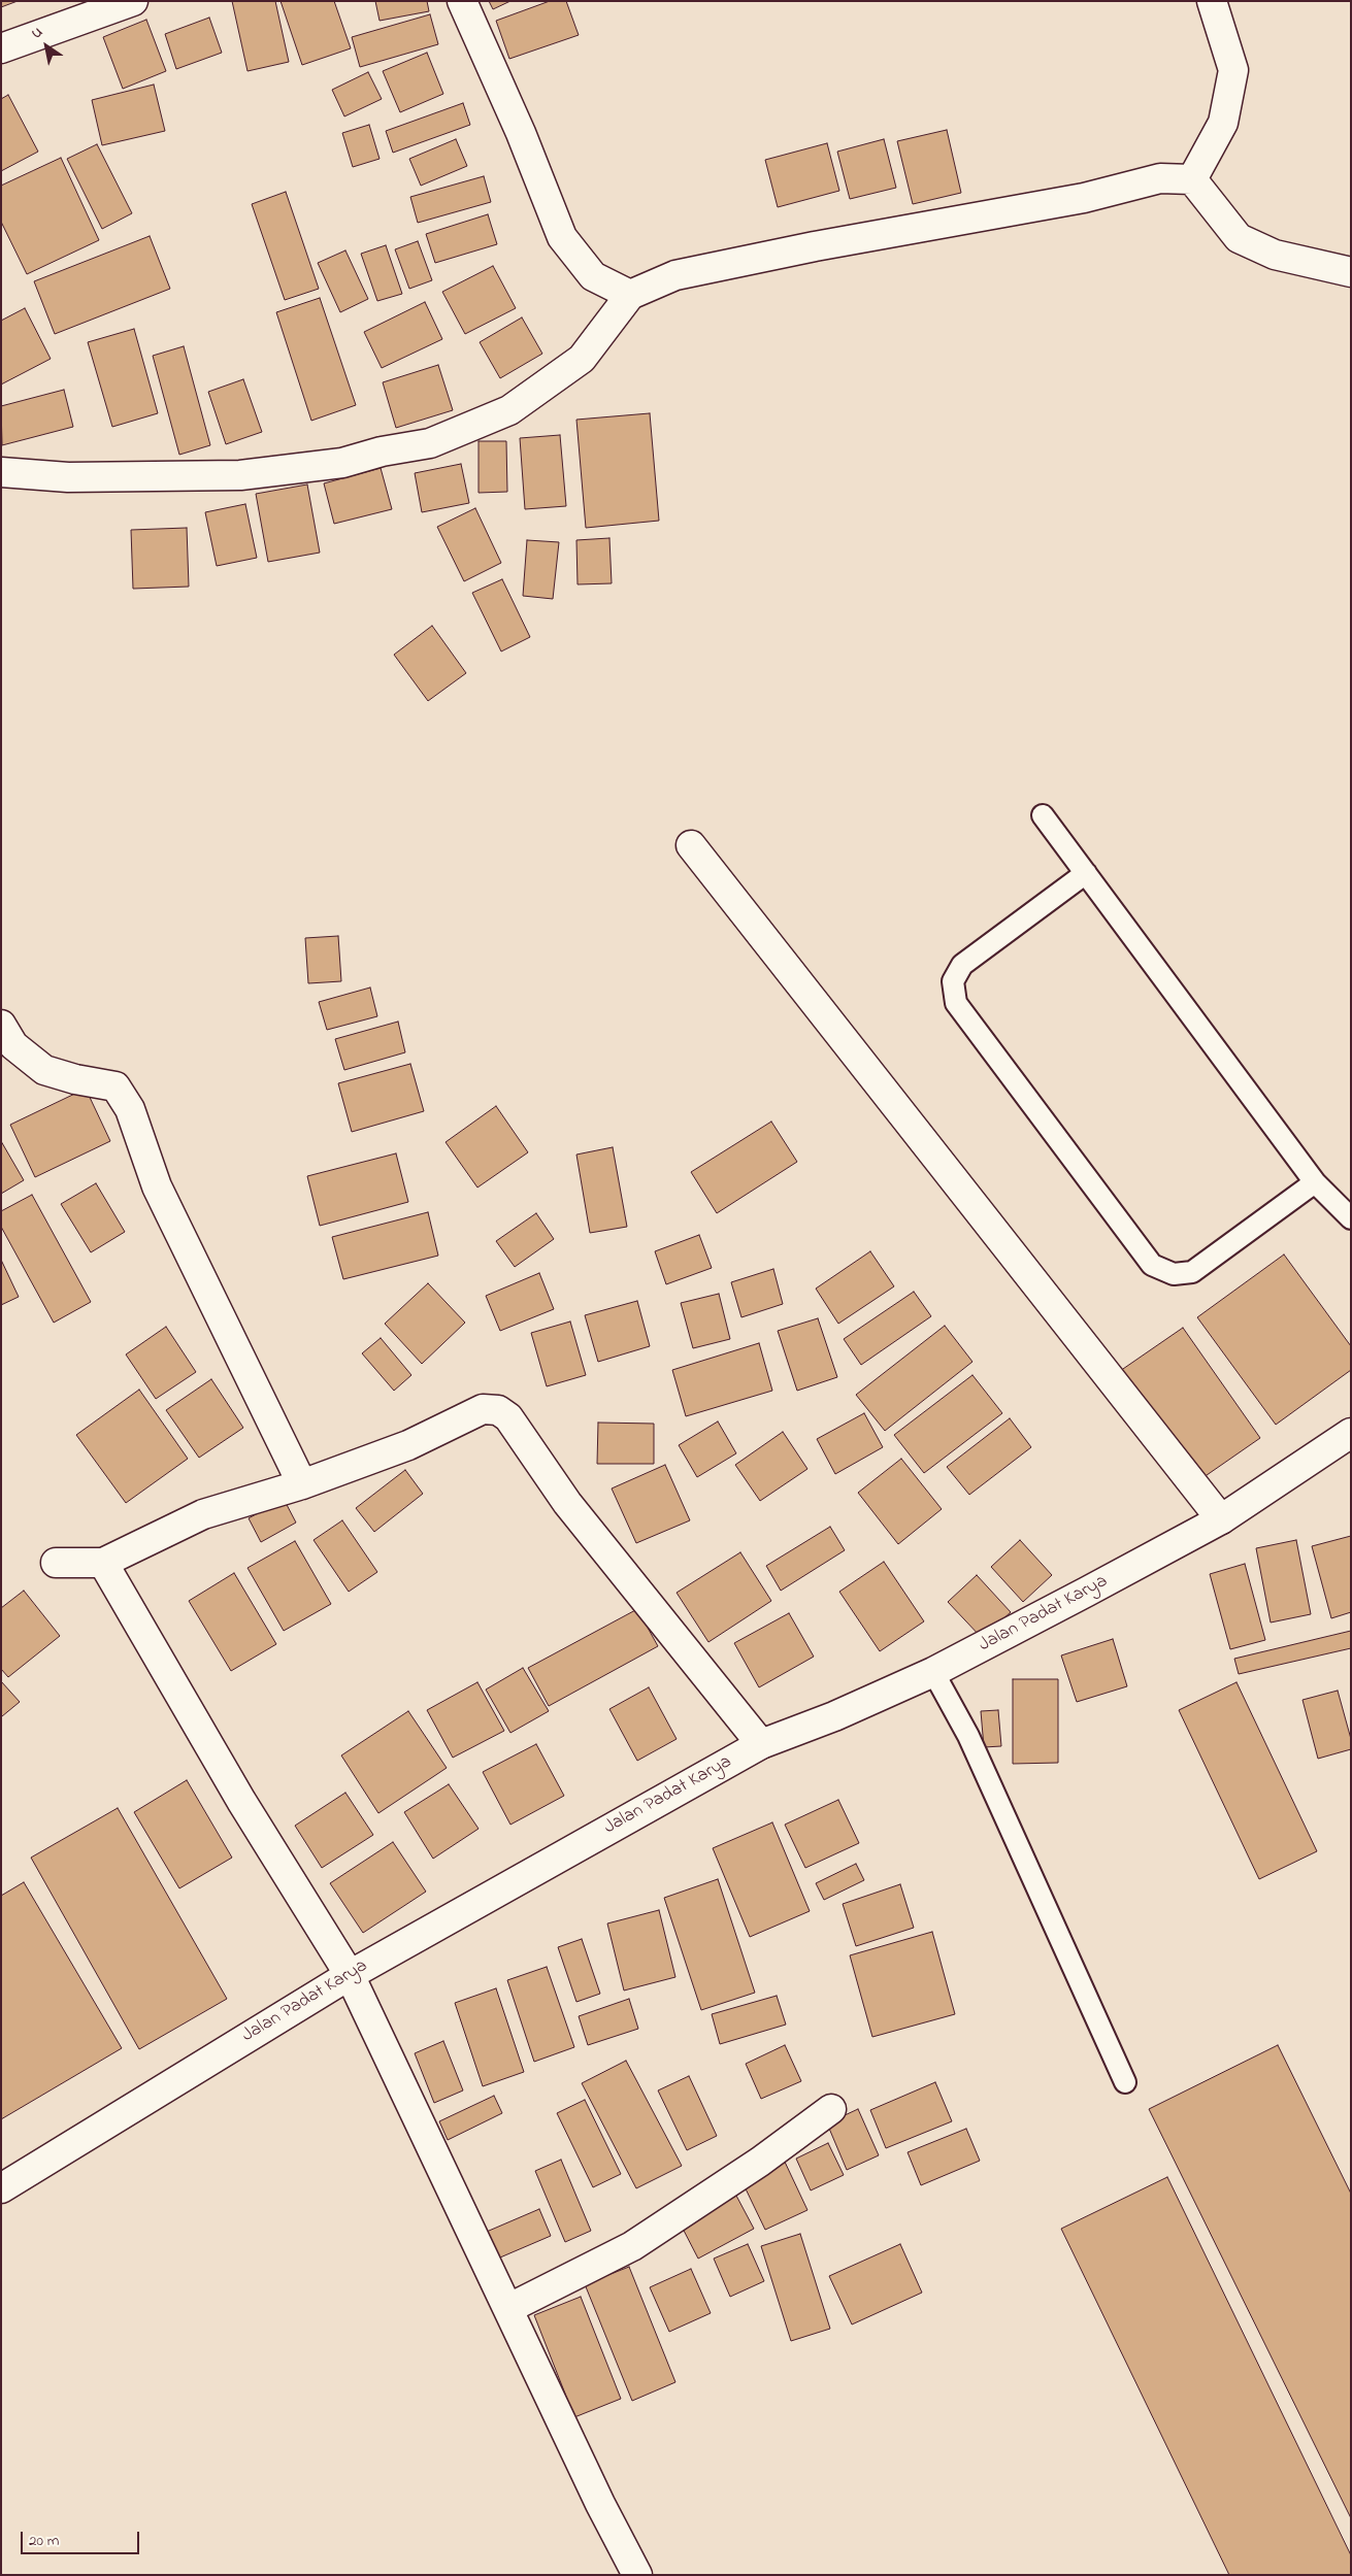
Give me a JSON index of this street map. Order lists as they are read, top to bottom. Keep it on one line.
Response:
{"streets":{"street":["Jalan Padat Karya"]},"scale_bar":"20 m","north":"top left"}
